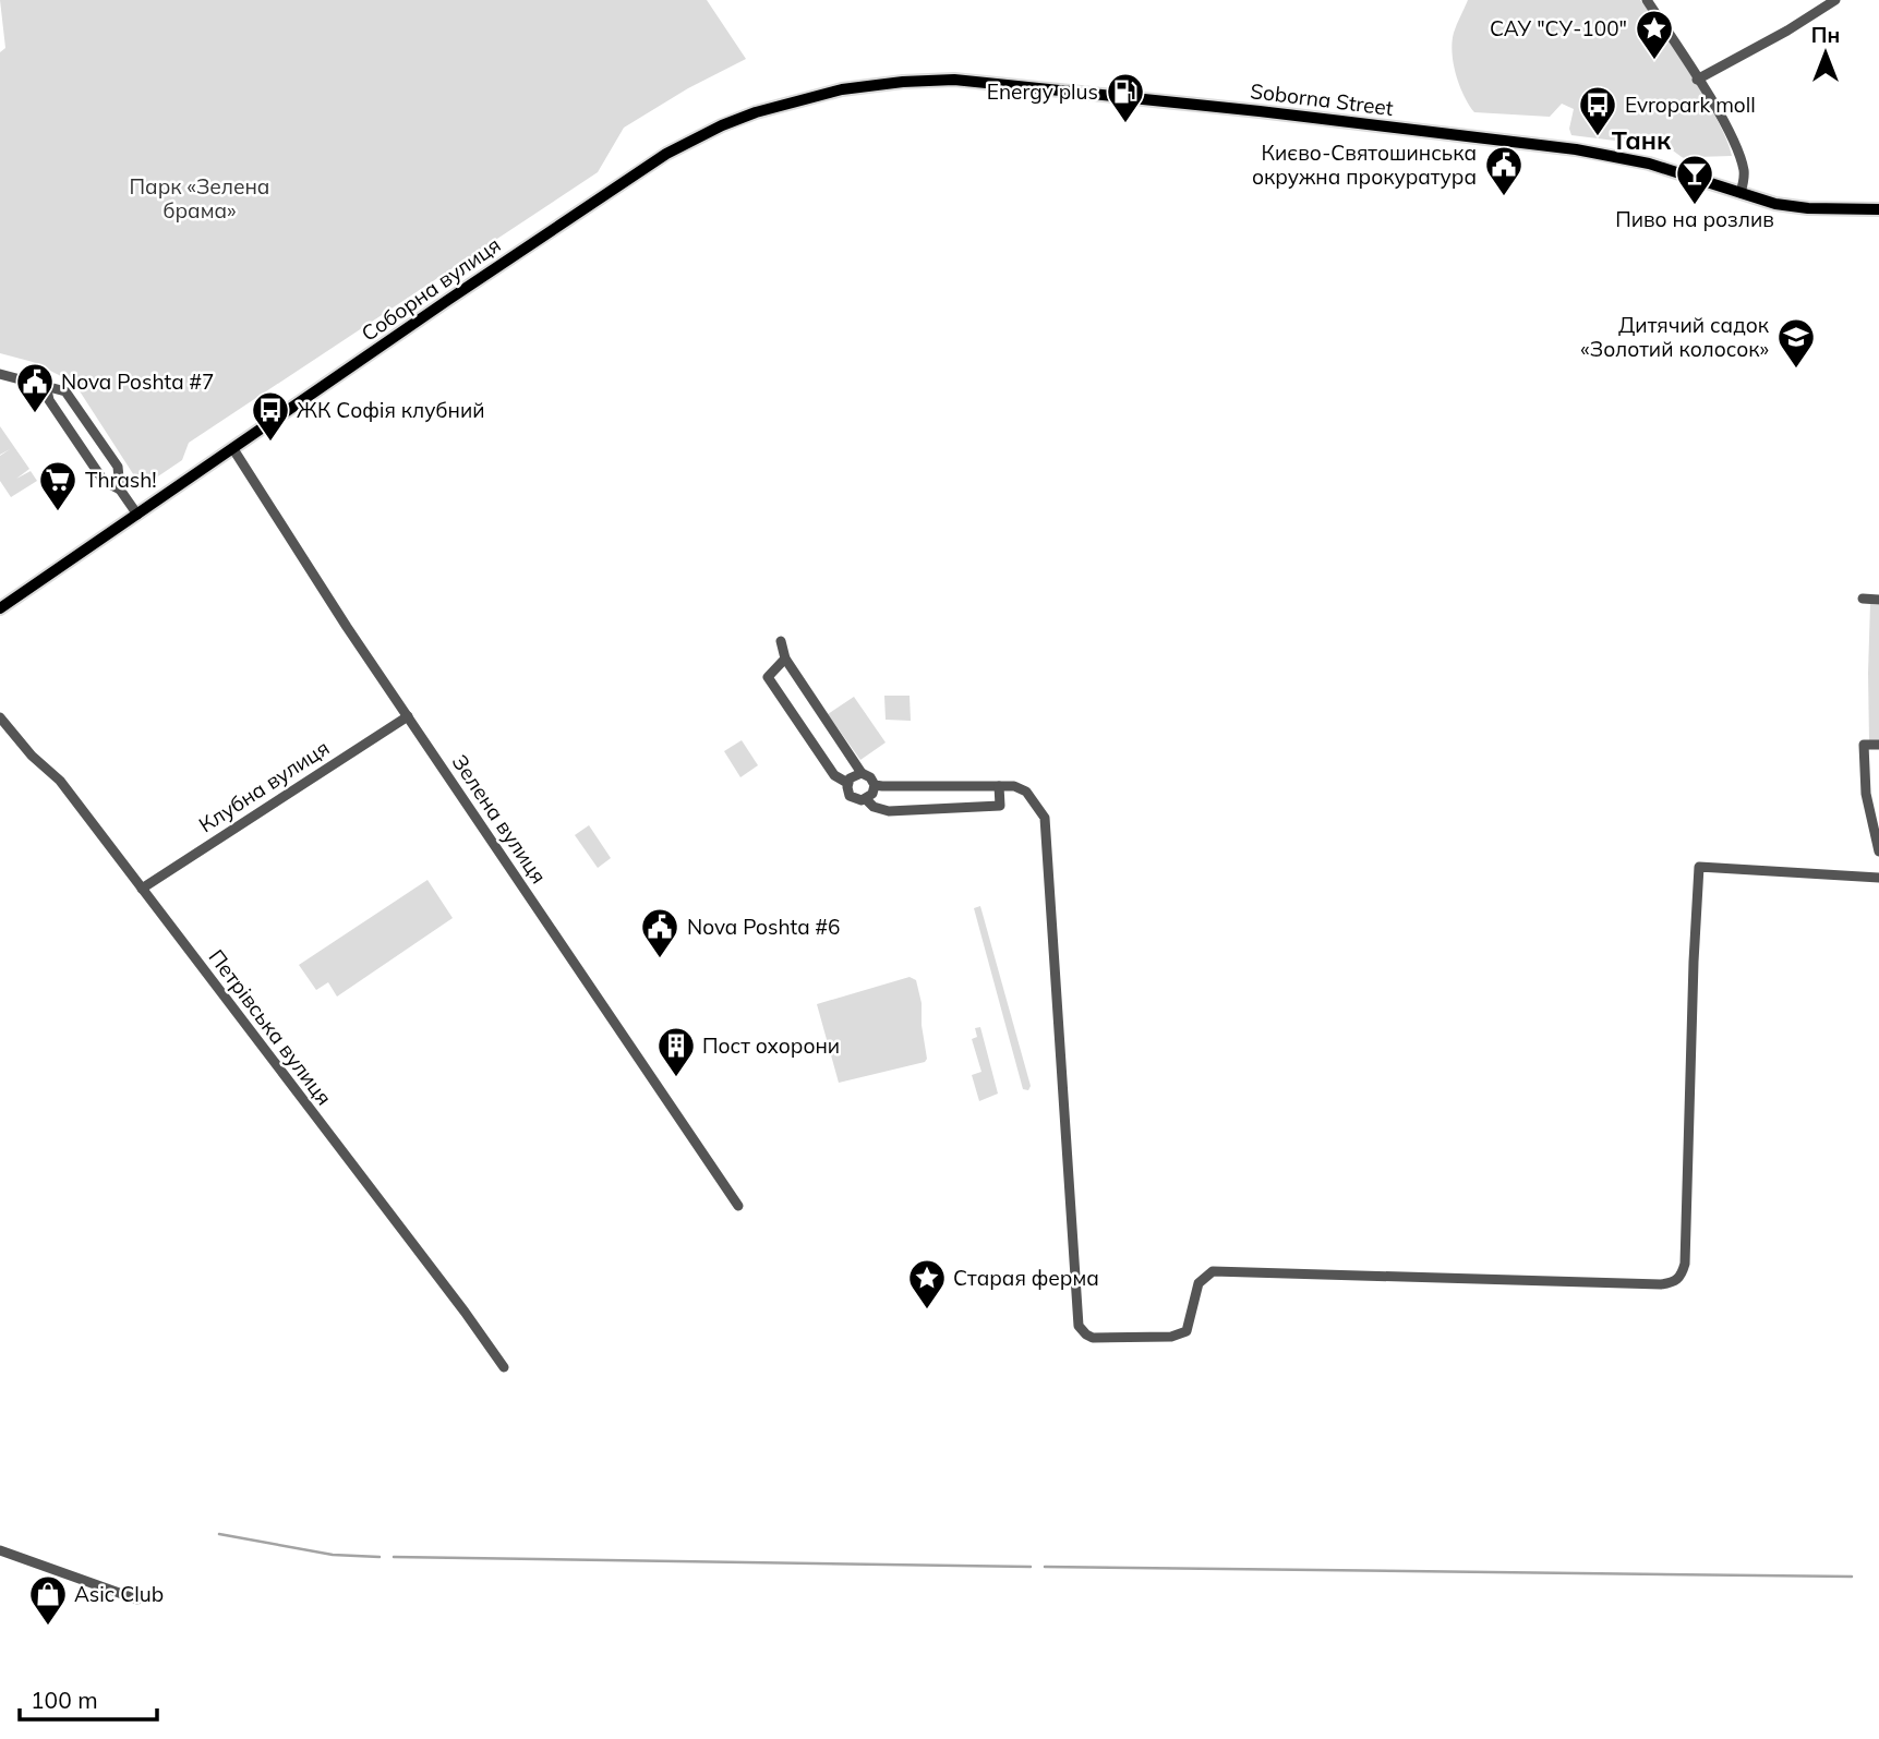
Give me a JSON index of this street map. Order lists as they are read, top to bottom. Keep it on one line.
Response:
{"streets":{"main road":["Soborna Street"],"street":["Клубна вулиця","Зелена вулиця","Петрівська вулиця"]},"crossings":[["Soborna Street","Зелена вулиця"],["Клубна вулиця","Зелена вулиця"],["Клубна вулиця","Петрівська вулиця"]],"districts":["Танк"],"parks":["Парк «Зелена брама»"],"places":{"place":["САУ \"СУ-100\"","Старая ферма"],"fuel station":["Energy plus"],"bus stop":["Evropark moll","ЖК Софія клубний"],"public building":["Києво-Святошинська окружна прокуратура","Nova Poshta #7","Nova Poshta #6"],"bar":["Пиво на розлив"],"school or university":["Дитячий садок «Золотий колосок»"],"supermarket":["Thrash!"],"building":["Пост охорони"],"shop":["Asic Club"]},"scale_bar":"100 m","north":"top"}
